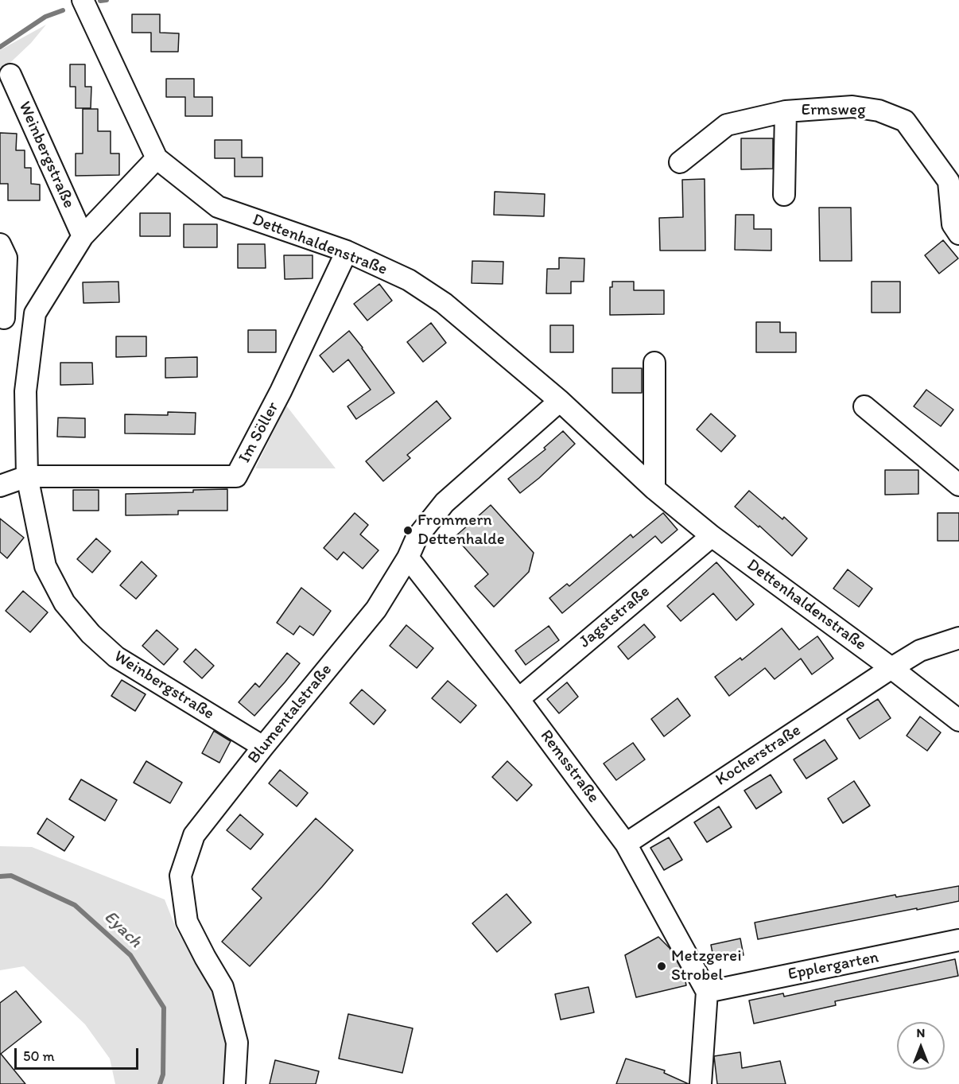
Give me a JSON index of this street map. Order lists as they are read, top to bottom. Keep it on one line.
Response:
{"streets":{"street":["Ermsweg","Weinbergstraße","Dettenhaldenstraße","Im Söller","Jagststraße","Blumentalstraße","Kocherstraße","Remsstraße","Epplergarten"]},"crossings":[["Weinbergstraße","Dettenhaldenstraße"],["Weinbergstraße","Im Söller"],["Weinbergstraße","Blumentalstraße"],["Dettenhaldenstraße","Im Söller"],["Dettenhaldenstraße","Jagststraße"],["Dettenhaldenstraße","Blumentalstraße"],["Dettenhaldenstraße","Kocherstraße"],["Jagststraße","Remsstraße"],["Blumentalstraße","Remsstraße"],["Kocherstraße","Remsstraße"],["Remsstraße","Epplergarten"]],"water":["Eyach"],"places":["Frommern Dettenhalde","Metzgerei Strobel"],"scale_bar":"50 m","north":"top"}
